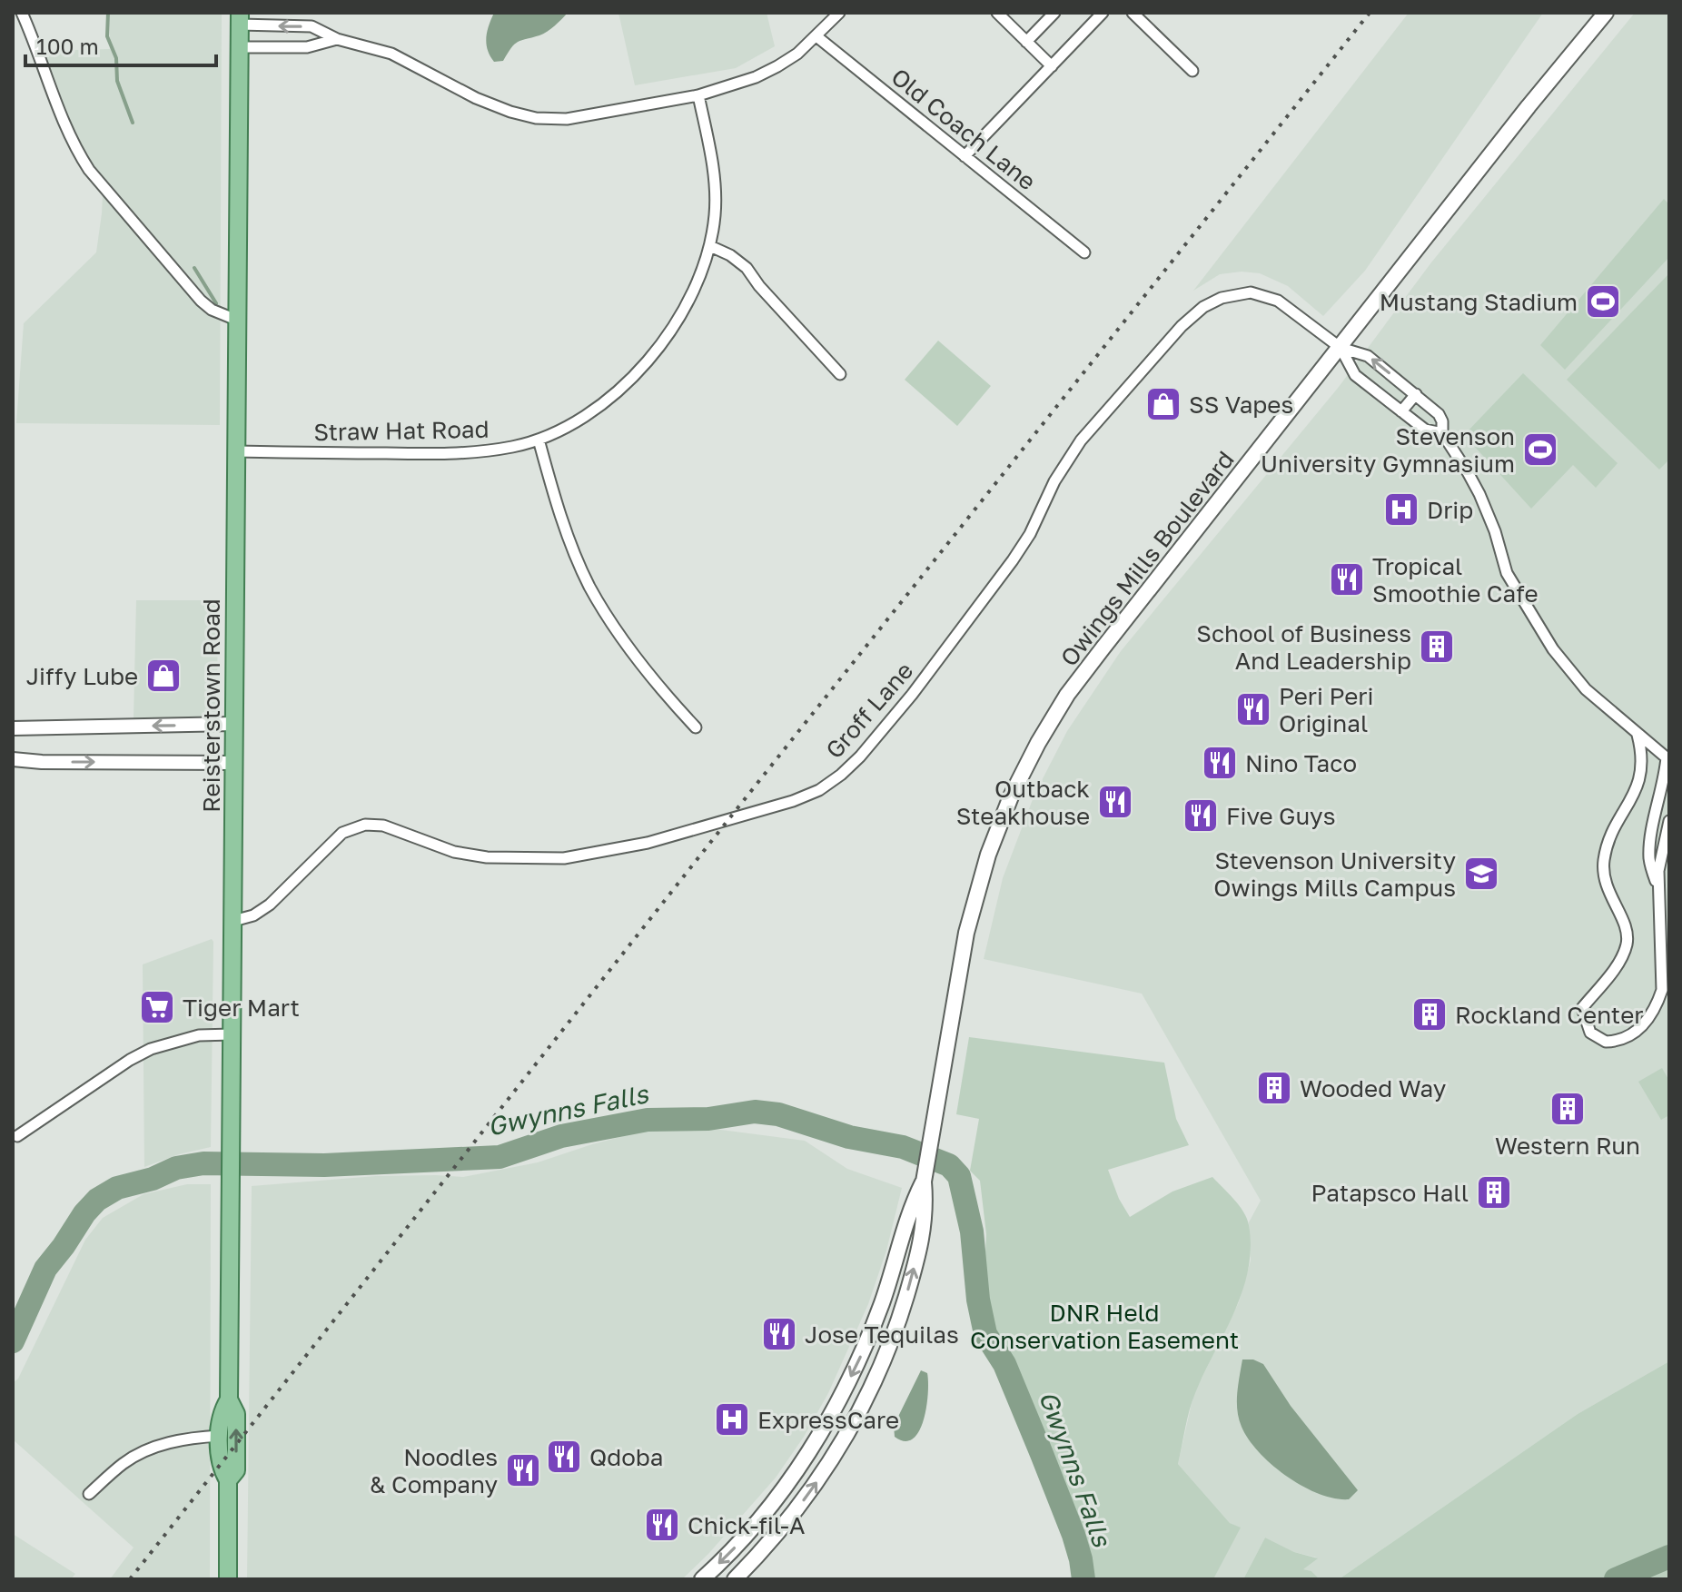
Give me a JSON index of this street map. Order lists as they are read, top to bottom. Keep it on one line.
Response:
{"streets":{"main road":["Owings Mills Boulevard","Reisterstown Road"],"street":["Old Coach Lane","Straw Hat Road","Groff Lane"]},"crossings":[["Straw Hat Road","Reisterstown Road"],["Owings Mills Boulevard","Groff Lane"],["Reisterstown Road","Groff Lane"]],"water":["Gwynns Falls"],"parks":["DNR Held Conservation Easement"],"places":{"sports":["Mustang Stadium","Stevenson University Gymnasium"],"shop":["SS Vapes","Jiffy Lube"],"hospital":["Drip","ExpressCare"],"restaurant":["Tropical Smoothie Cafe","Peri Peri Original","Nino Taco","Outback Steakhouse","Five Guys","Jose Tequilas","Qdoba","Noodles & Company","Chick-fil-A"],"building":["School of Business And Leadership","Rockland Center","Wooded Way","Western Run","Patapsco Hall"],"school or university":["Stevenson University Owings Mills Campus"],"supermarket":["Tiger Mart"]},"scale_bar":"100 m"}
